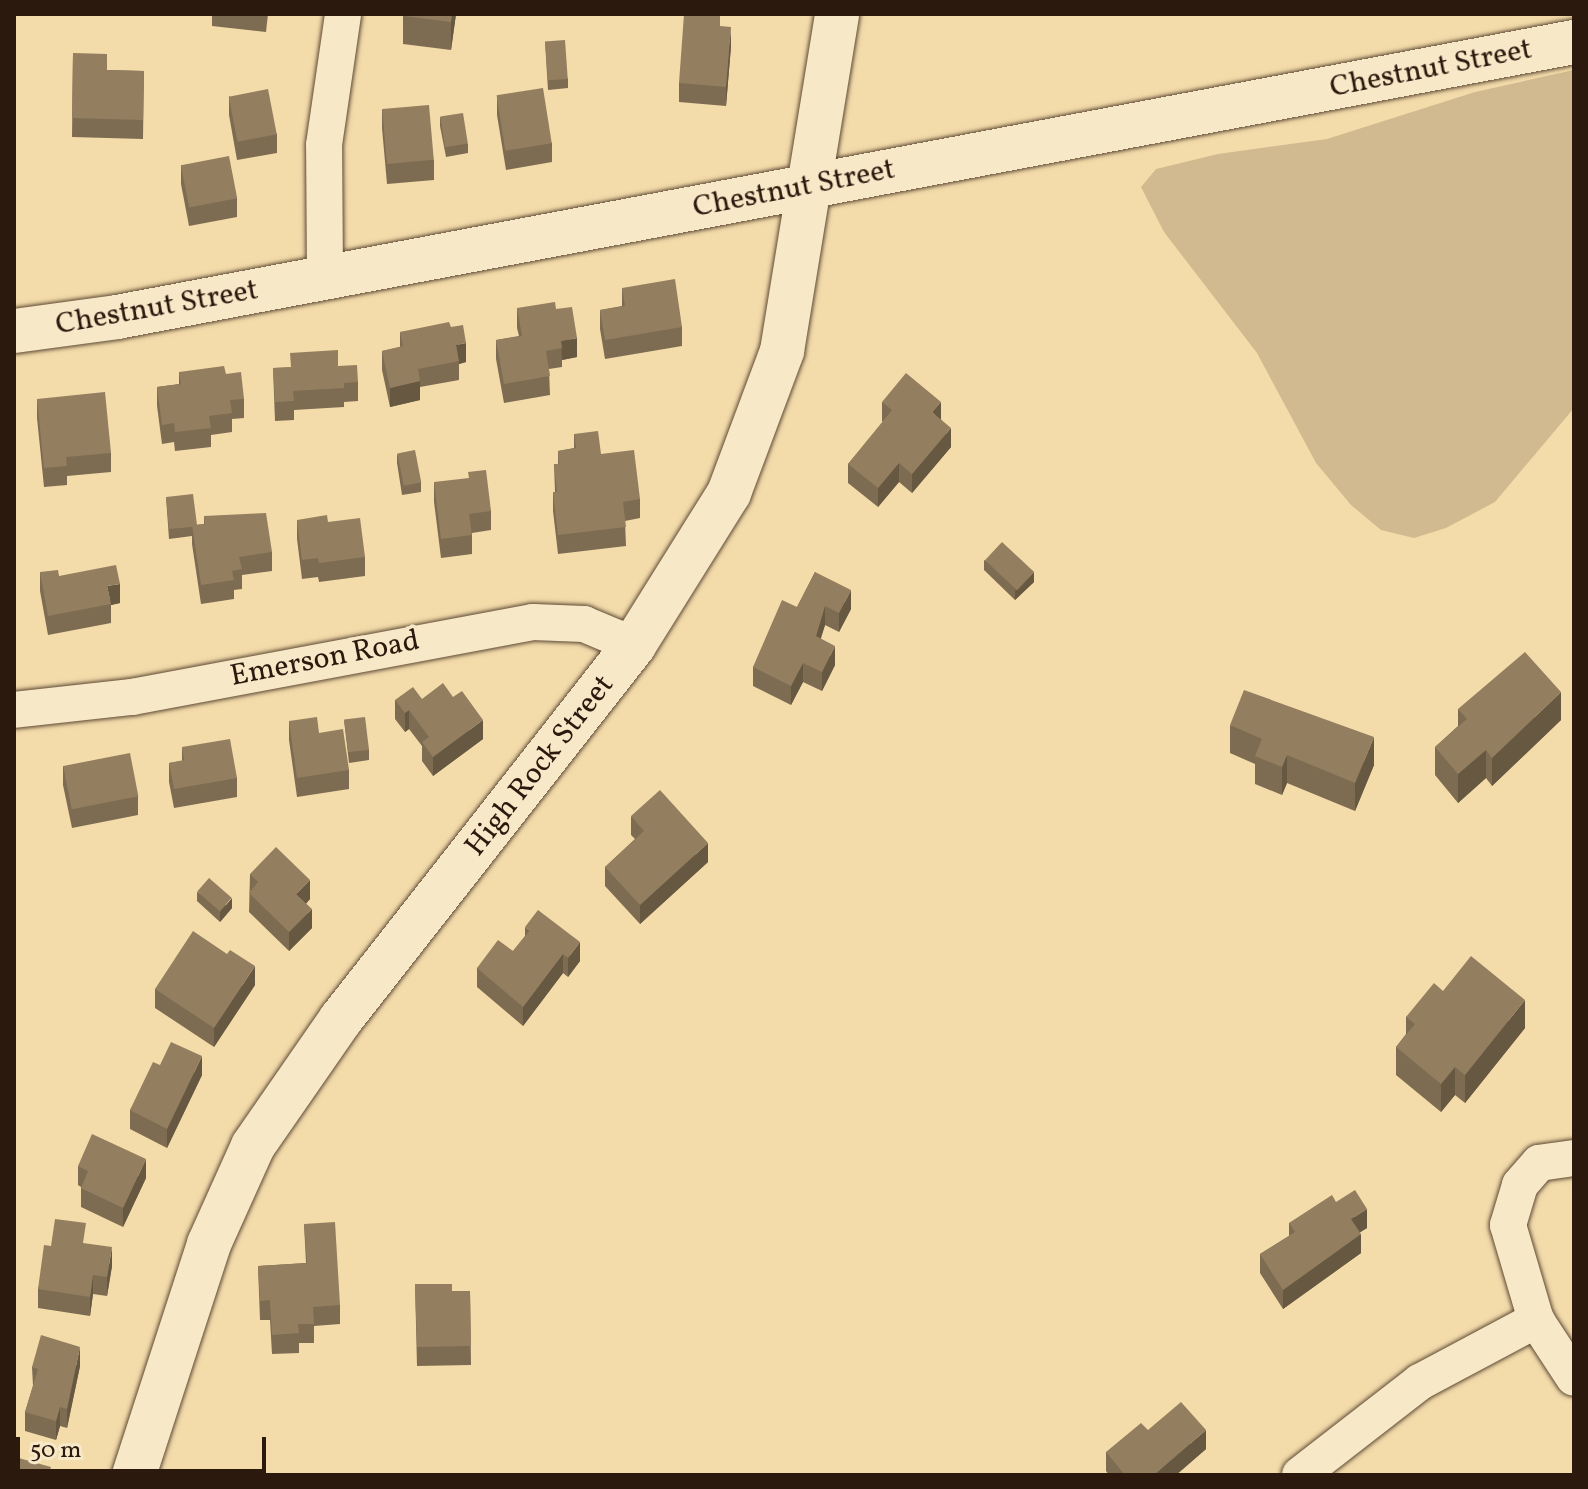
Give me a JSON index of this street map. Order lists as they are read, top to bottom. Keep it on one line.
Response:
{"streets":{"street":["Chestnut Street","Emerson Road","High Rock Street"]},"crossings":[["Chestnut Street","High Rock Street"],["Emerson Road","High Rock Street"]],"scale_bar":"50 m"}
